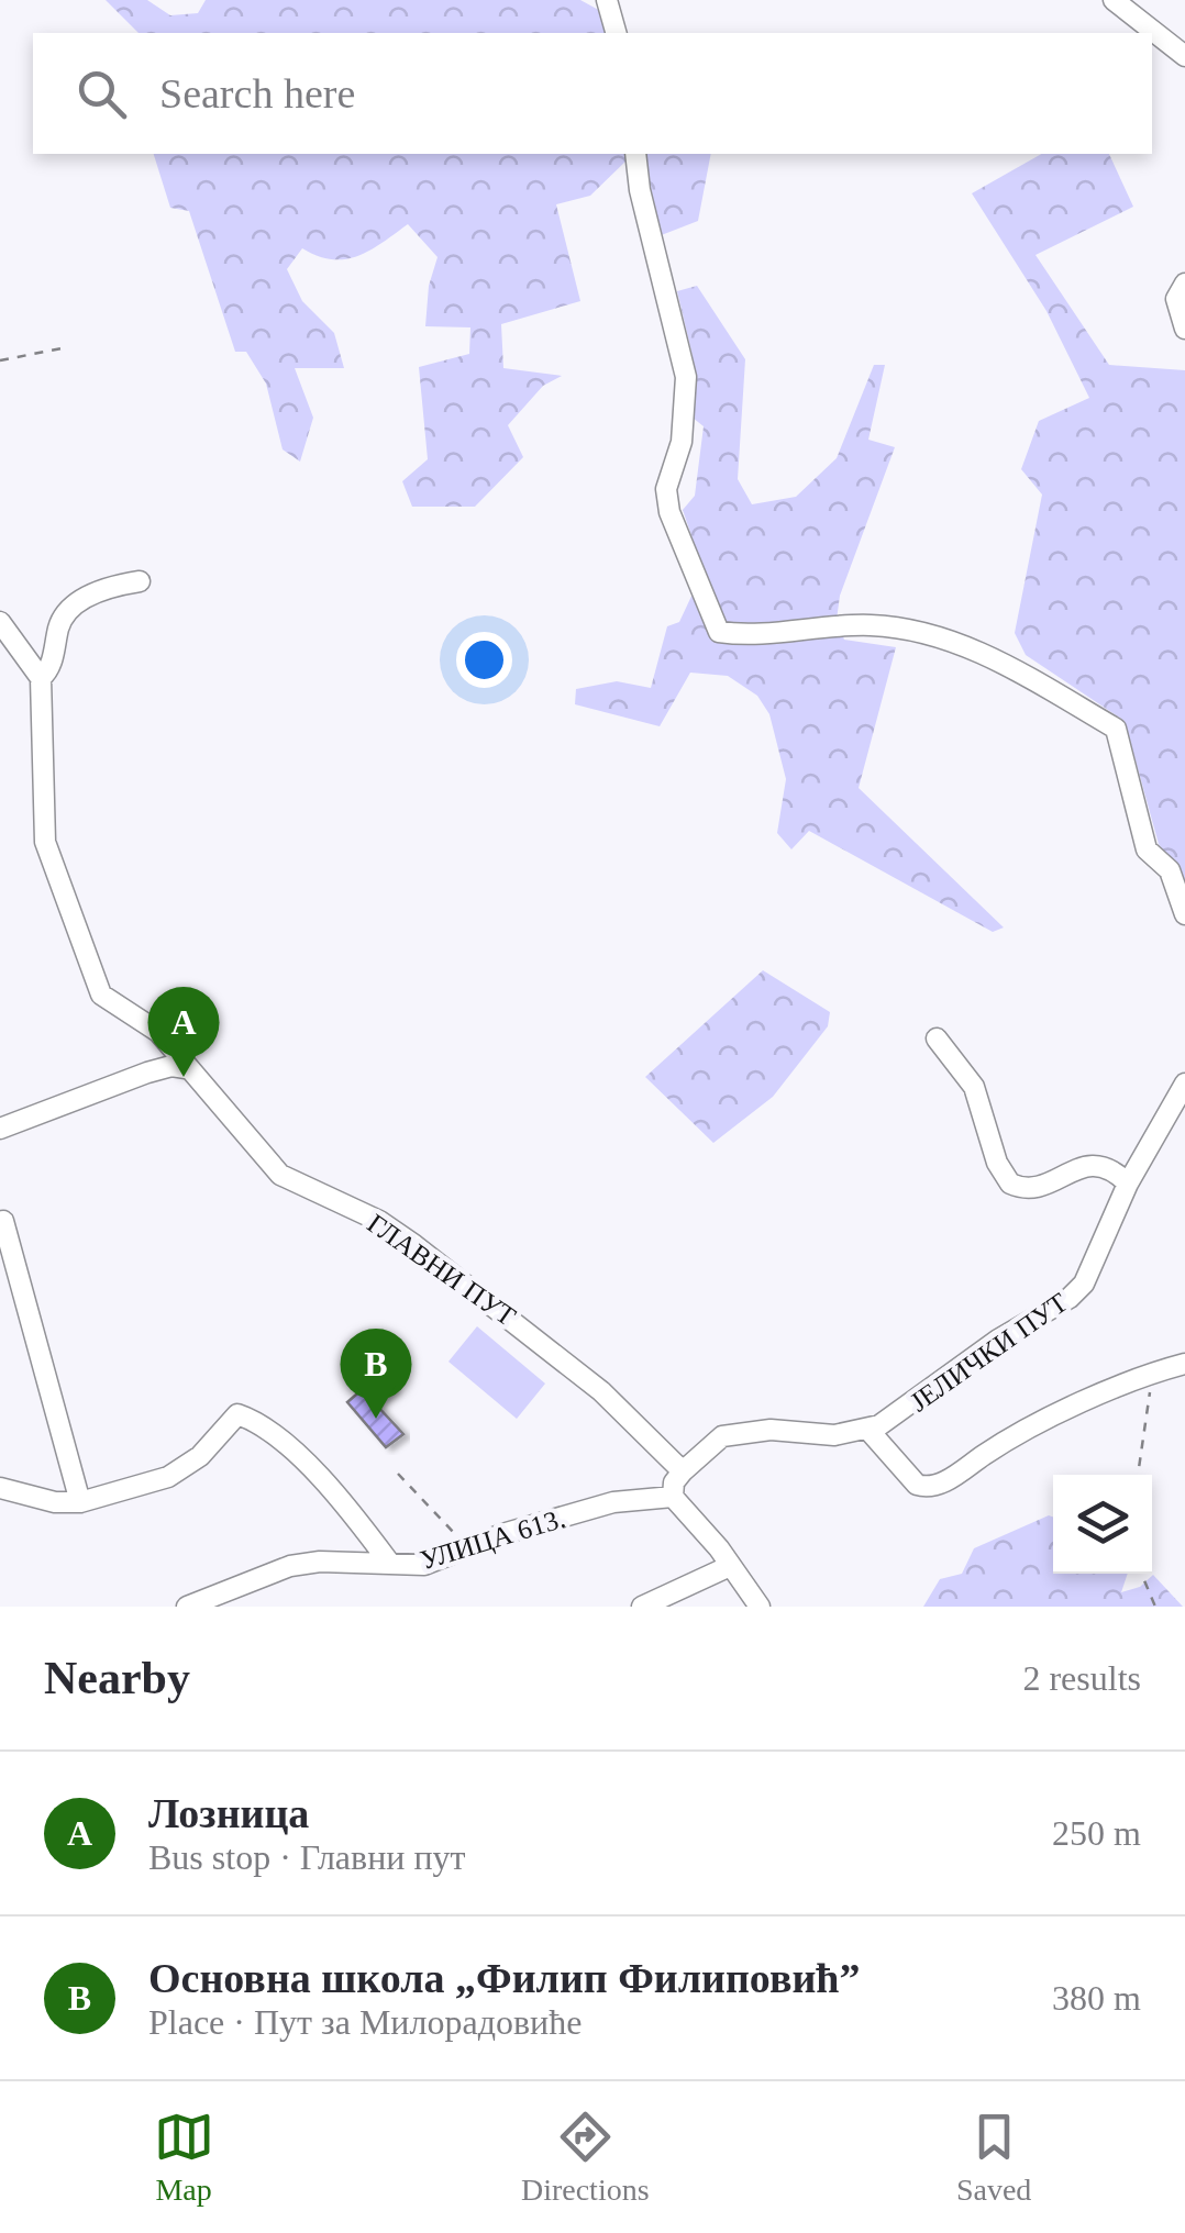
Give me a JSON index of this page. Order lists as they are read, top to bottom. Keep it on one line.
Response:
{"streets":{"street":["ГЛАВНИ ПУТ","ЈЕЛИЧКИ ПУТ","УЛИЦА 613."]},"crossings":[["ГЛАВНИ ПУТ","ЈЕЛИЧКИ ПУТ"]],"page":{"search":"Search here","pins":["A","B"],"heading":["Nearby","2 results"],"list":[{"mark":"A","name":"Лозница","note":"Bus stop · Главни пут","value":"250 m"},{"mark":"B","name":"Основна школа „Филип Филиповић”","note":"Place · Пут за Милорадовиће","value":"380 m"}],"nav":["Map","Directions","Saved"]}}
